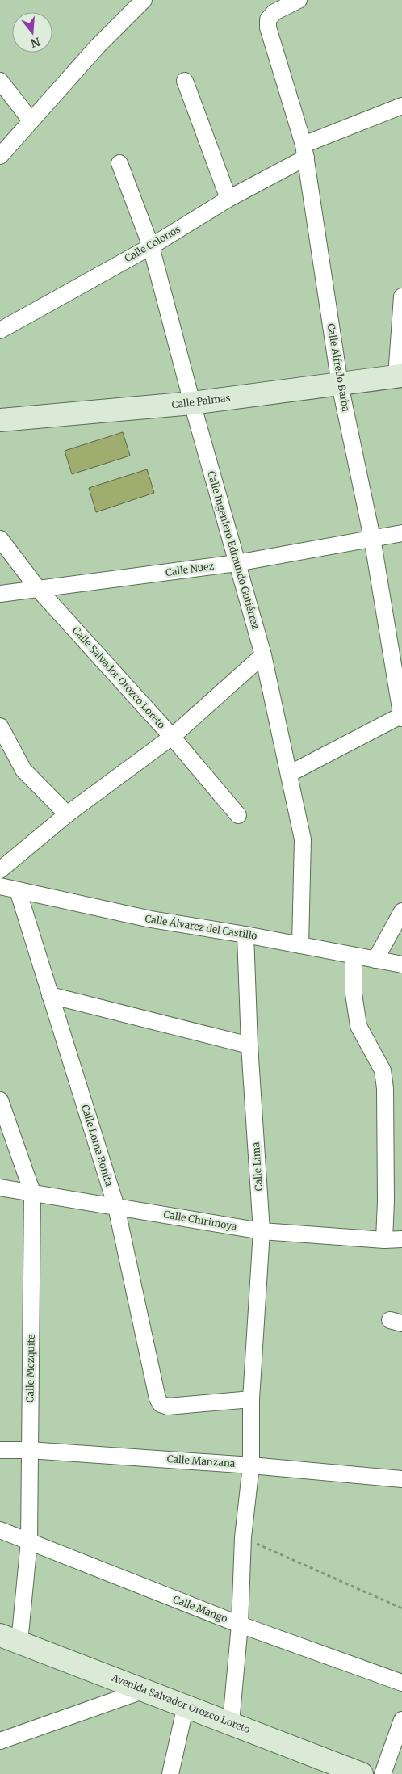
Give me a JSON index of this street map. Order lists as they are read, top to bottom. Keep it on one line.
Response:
{"streets":{"street":["Calle Colonos","Calle Alfredo Barba","Calle Palmas","Calle Ingeniero Edmundo Gutiérrez","Calle Nuez","Calle Salvador Orozco Loreto","Calle Álvarez del Castillo","Calle Loma Bonita","Calle Lima","Calle Chirimoya","Calle Mezquite","Calle Manzana","Calle Mango","Avenida Salvador Orozco Loreto"]},"crossings":[["Calle Colonos","Calle Alfredo Barba"],["Calle Colonos","Calle Ingeniero Edmundo Gutiérrez"],["Calle Alfredo Barba","Calle Palmas"],["Calle Alfredo Barba","Calle Nuez"],["Calle Palmas","Calle Ingeniero Edmundo Gutiérrez"],["Calle Ingeniero Edmundo Gutiérrez","Calle Nuez"],["Calle Ingeniero Edmundo Gutiérrez","Calle Álvarez del Castillo"],["Calle Nuez","Calle Salvador Orozco Loreto"],["Calle Álvarez del Castillo","Calle Loma Bonita"],["Calle Álvarez del Castillo","Calle Lima"],["Calle Loma Bonita","Calle Lima"],["Calle Loma Bonita","Calle Chirimoya"],["Calle Lima","Calle Chirimoya"],["Calle Lima","Calle Manzana"],["Calle Lima","Calle Mango"],["Calle Lima","Avenida Salvador Orozco Loreto"],["Calle Chirimoya","Calle Mezquite"],["Calle Mezquite","Calle Manzana"],["Calle Mezquite","Calle Mango"],["Calle Mezquite","Avenida Salvador Orozco Loreto"]],"north":"bottom"}
